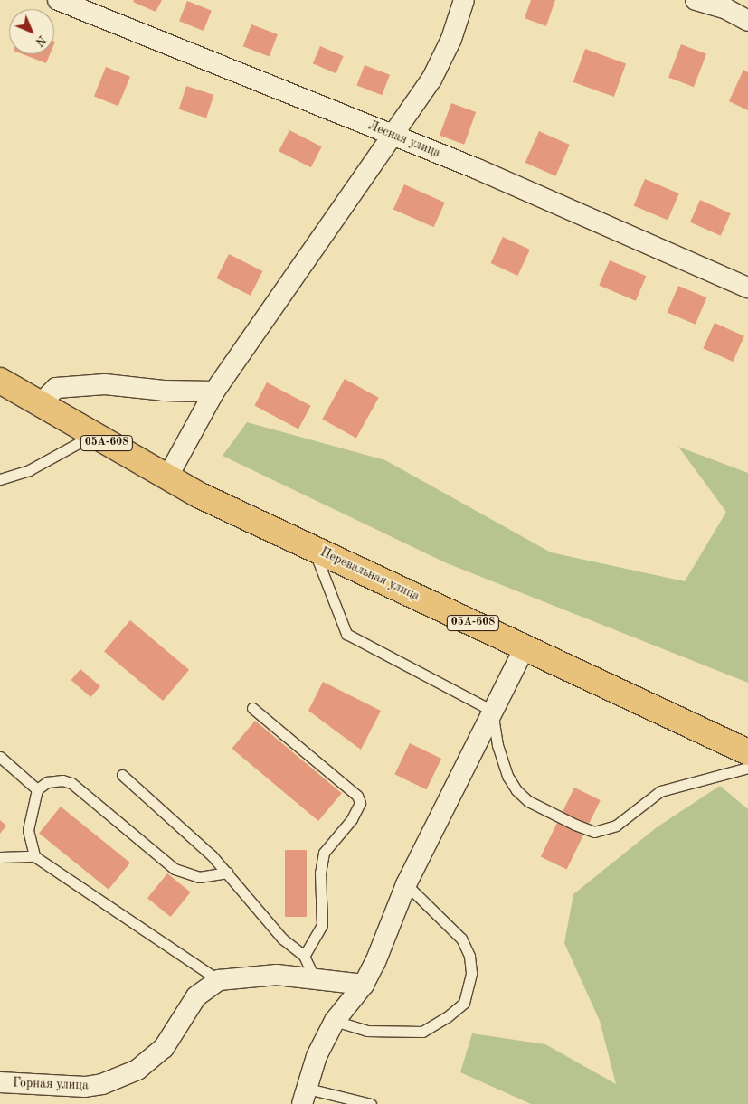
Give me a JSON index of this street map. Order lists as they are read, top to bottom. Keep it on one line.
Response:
{"streets":{"highway":["05А-608","Перевальная улица"],"street":["Лесная улица","Горная улица"]},"north":"bottom right"}
